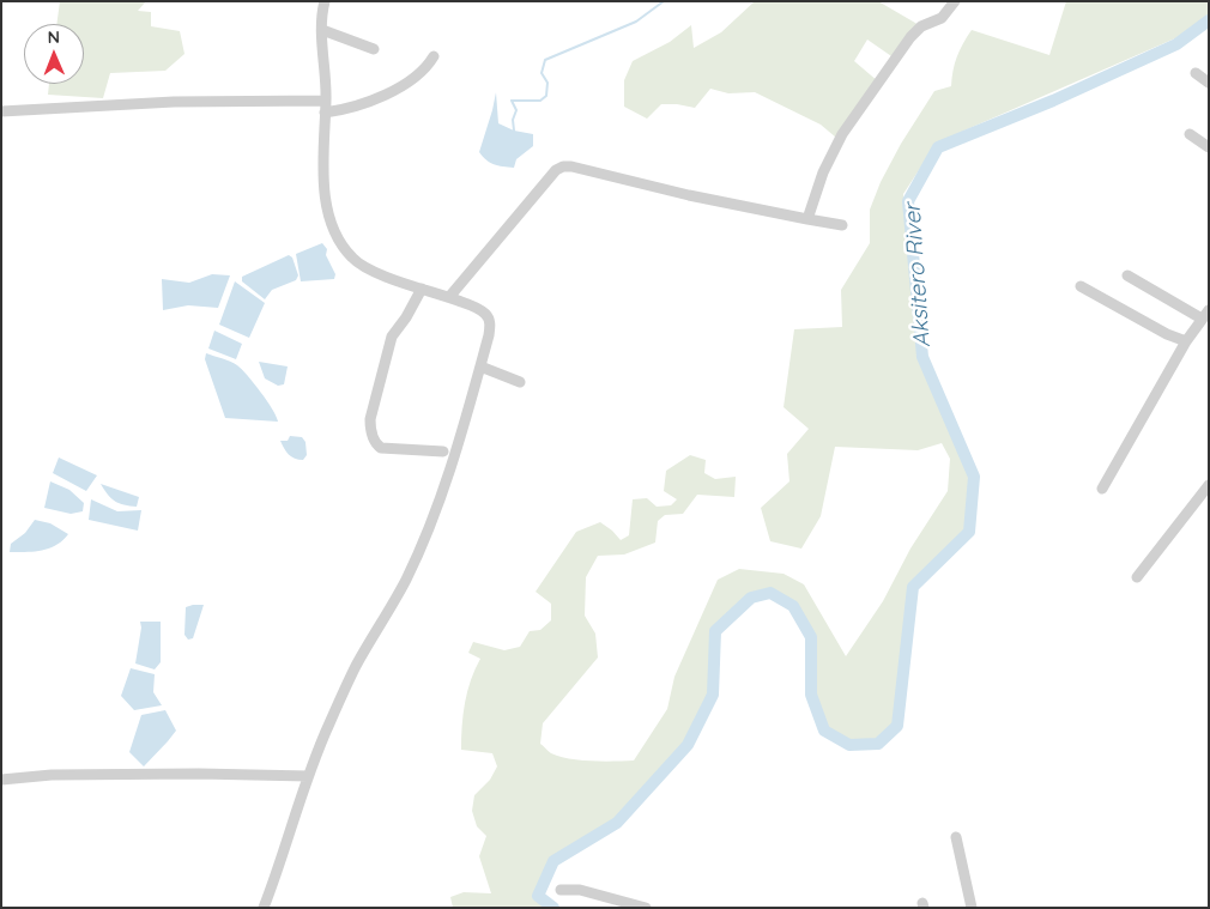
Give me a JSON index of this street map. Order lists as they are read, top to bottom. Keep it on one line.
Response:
{"water":["Aksitero River"],"north":"top"}
